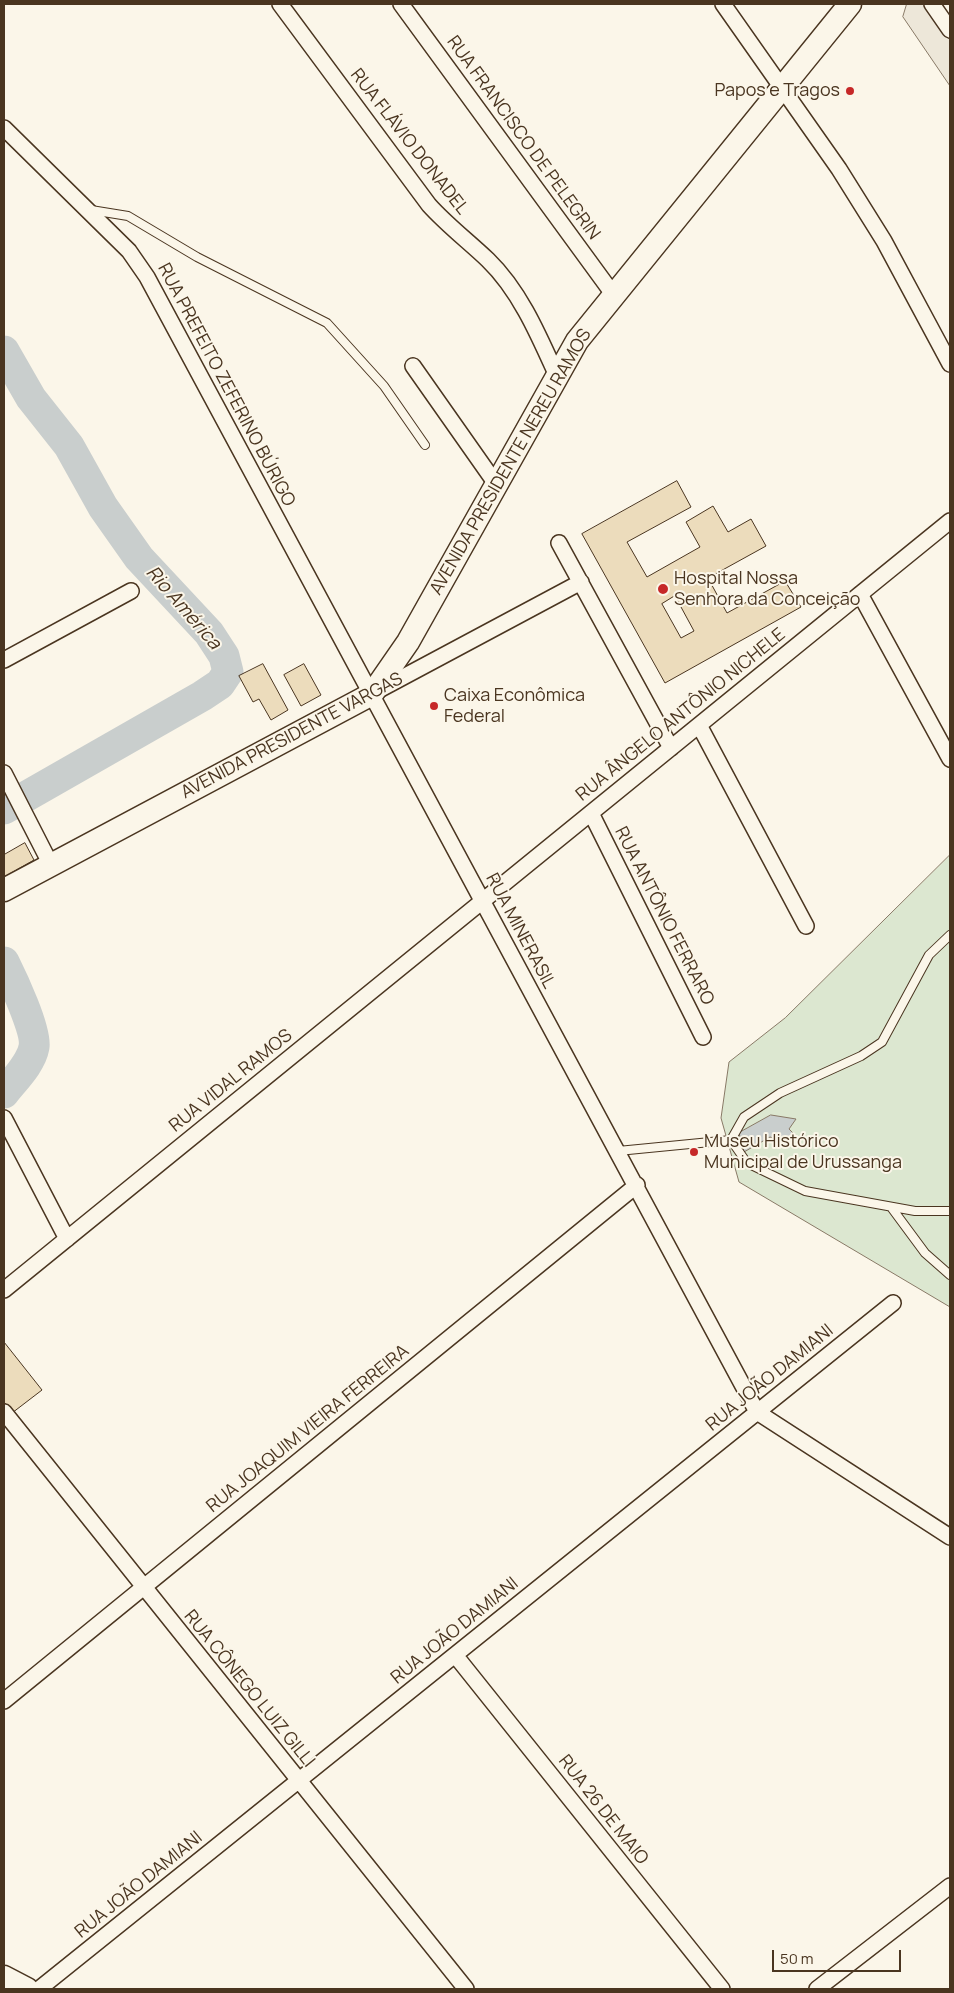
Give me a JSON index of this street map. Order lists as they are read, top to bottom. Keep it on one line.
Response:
{"streets":{"street":["RUA FRANCISCO DE PELEGRIN","RUA FLÁVIO DONADEL","RUA PREFEITO ZEFERINO BÚRIGO","AVENIDA PRESIDENTE NEREU RAMOS","RUA ÂNGELO ANTÔNIO NICHELE","AVENIDA PRESIDENTE VARGAS","RUA ANTÔNIO FERRARO","RUA MINERASIL","RUA VIDAL RAMOS","RUA JOÃO DAMIANI","RUA JOAQUIM VIEIRA FERREIRA","RUA CÔNEGO LUIZ GILLI","RUA 26 DE MAIO"]},"crossings":[["RUA FRANCISCO DE PELEGRIN","AVENIDA PRESIDENTE NEREU RAMOS"],["RUA FLÁVIO DONADEL","AVENIDA PRESIDENTE NEREU RAMOS"],["RUA PREFEITO ZEFERINO BÚRIGO","AVENIDA PRESIDENTE NEREU RAMOS"],["RUA PREFEITO ZEFERINO BÚRIGO","AVENIDA PRESIDENTE VARGAS"],["RUA PREFEITO ZEFERINO BÚRIGO","RUA MINERASIL"],["AVENIDA PRESIDENTE NEREU RAMOS","AVENIDA PRESIDENTE VARGAS"],["AVENIDA PRESIDENTE NEREU RAMOS","RUA MINERASIL"],["RUA ÂNGELO ANTÔNIO NICHELE","RUA ANTÔNIO FERRARO"],["RUA ÂNGELO ANTÔNIO NICHELE","RUA MINERASIL"],["RUA ÂNGELO ANTÔNIO NICHELE","RUA VIDAL RAMOS"],["AVENIDA PRESIDENTE VARGAS","RUA MINERASIL"],["RUA MINERASIL","RUA VIDAL RAMOS"],["RUA MINERASIL","RUA JOÃO DAMIANI"],["RUA MINERASIL","RUA JOAQUIM VIEIRA FERREIRA"],["RUA JOÃO DAMIANI","RUA CÔNEGO LUIZ GILLI"],["RUA JOÃO DAMIANI","RUA 26 DE MAIO"],["RUA JOAQUIM VIEIRA FERREIRA","RUA CÔNEGO LUIZ GILLI"]],"water":["Rio América"],"places":["Papos e Tragos","Hospital Nossa Senhora da Conceição","Caixa Econômica Federal","Museu Histórico Municipal de Urussanga"],"scale_bar":"50 m"}
